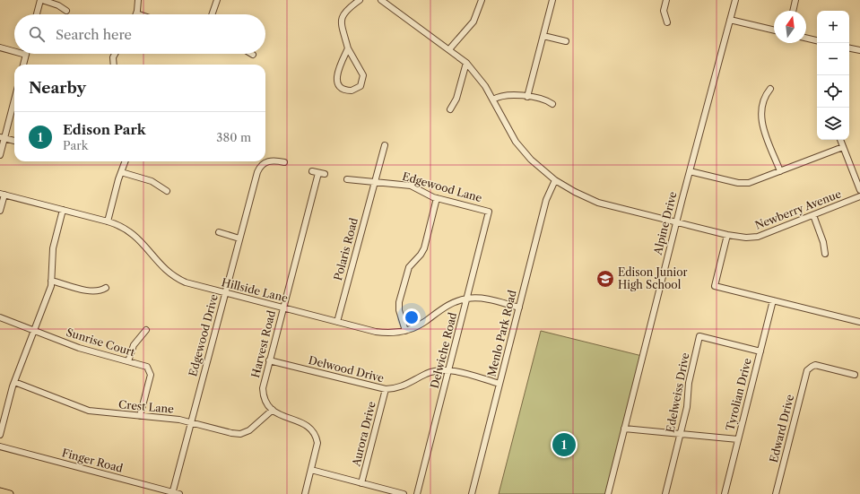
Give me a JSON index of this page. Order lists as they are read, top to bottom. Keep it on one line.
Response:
{"streets":{"street":["Edgewood Lane","Newberry Avenue","Alpine Drive","Polaris Road","Hillside Lane","Menlo Park Road","Edgewood Drive","Sunrise Court","Harvest Road","Delwiche Road","Delwood Drive","Edelweiss Drive","Tyrolian Drive","Crest Lane","Edward Drive","Aurora Drive","Finger Road"]},"crossings":[["Edgewood Lane","Polaris Road"],["Edgewood Lane","Delwiche Road"],["Newberry Avenue","Alpine Drive"],["Newberry Avenue","Menlo Park Road"],["Polaris Road","Hillside Lane"],["Hillside Lane","Menlo Park Road"],["Hillside Lane","Edgewood Drive"],["Hillside Lane","Harvest Road"],["Hillside Lane","Delwiche Road"],["Menlo Park Road","Delwood Drive"],["Edgewood Drive","Crest Lane"],["Edgewood Drive","Finger Road"],["Sunrise Court","Crest Lane"],["Harvest Road","Delwood Drive"],["Harvest Road","Crest Lane"],["Delwiche Road","Delwood Drive"],["Delwood Drive","Aurora Drive"],["Edelweiss Drive","Tyrolian Drive"]],"places":{"school or university":["Edison Junior High School"]},"north":"top","page":{"map_buttons":["+","−"],"search":"Search here","heading":"Nearby","list":[{"mark":"1","name":"Edison Park","note":"Park","value":"380 m"}],"pins":"1"}}
